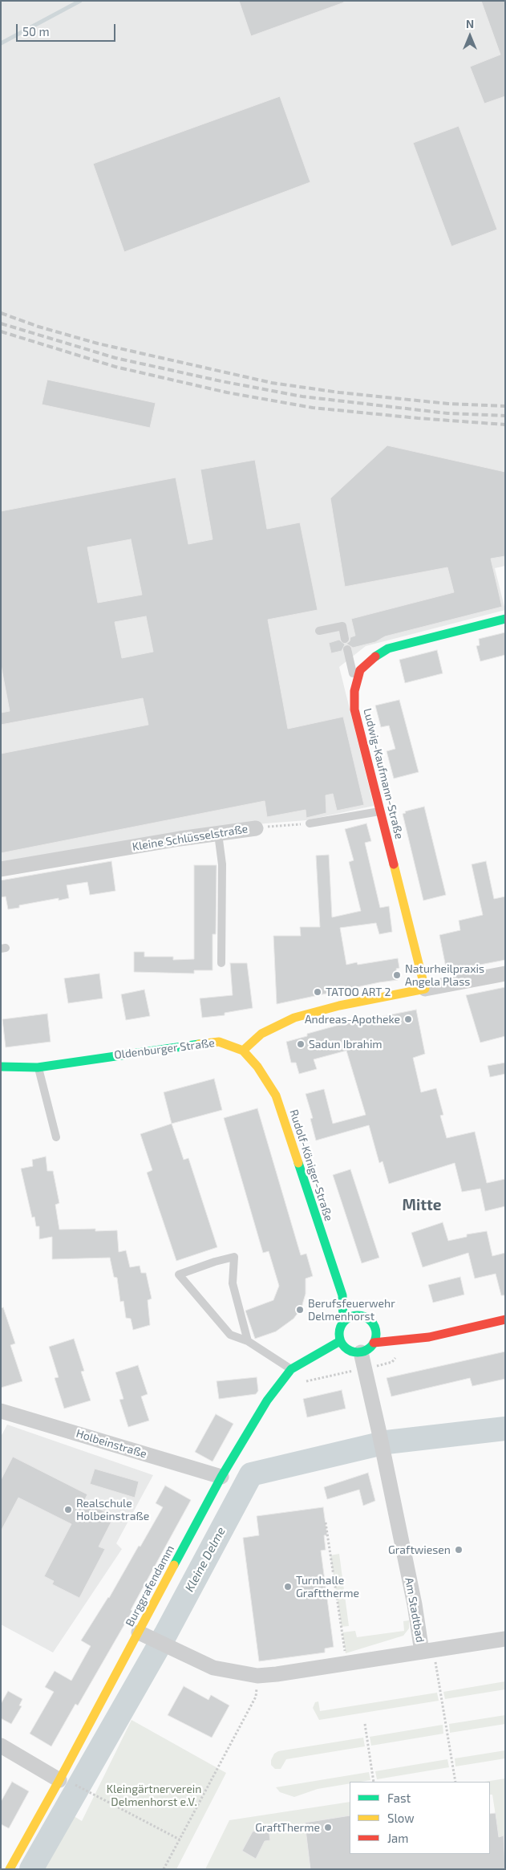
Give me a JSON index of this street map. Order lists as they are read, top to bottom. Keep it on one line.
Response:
{"streets":{"street":["Ludwig-Kaufmann-Straße","Kleine Schlüsselstraße","Oldenburger Straße","Rudolf-Königer-Straße","Holbeinstraße","Burggrafendamm","Am Stadtbad"]},"crossings":[["Oldenburger Straße","Rudolf-Königer-Straße"],["Rudolf-Königer-Straße","Burggrafendamm"],["Rudolf-Königer-Straße","Am Stadtbad"],["Holbeinstraße","Burggrafendamm"],["Burggrafendamm","Am Stadtbad"]],"districts":["Mitte"],"water":["Kleine Delme"],"parks":["Kleingärtnerverein Delmenhorst e.V."],"places":["Naturheilpraxis Angela Plass","TATOO ART 2","Andreas-Apotheke","Sadun Ibrahim","Berufsfeuerwehr Delmenhorst","Realschule Holbeinstraße","Graftwiesen","Turnhalle Grafttherme","GraftTherme"],"legend":["Fast","Slow","Jam"],"scale_bar":"50 m","north":"top"}
